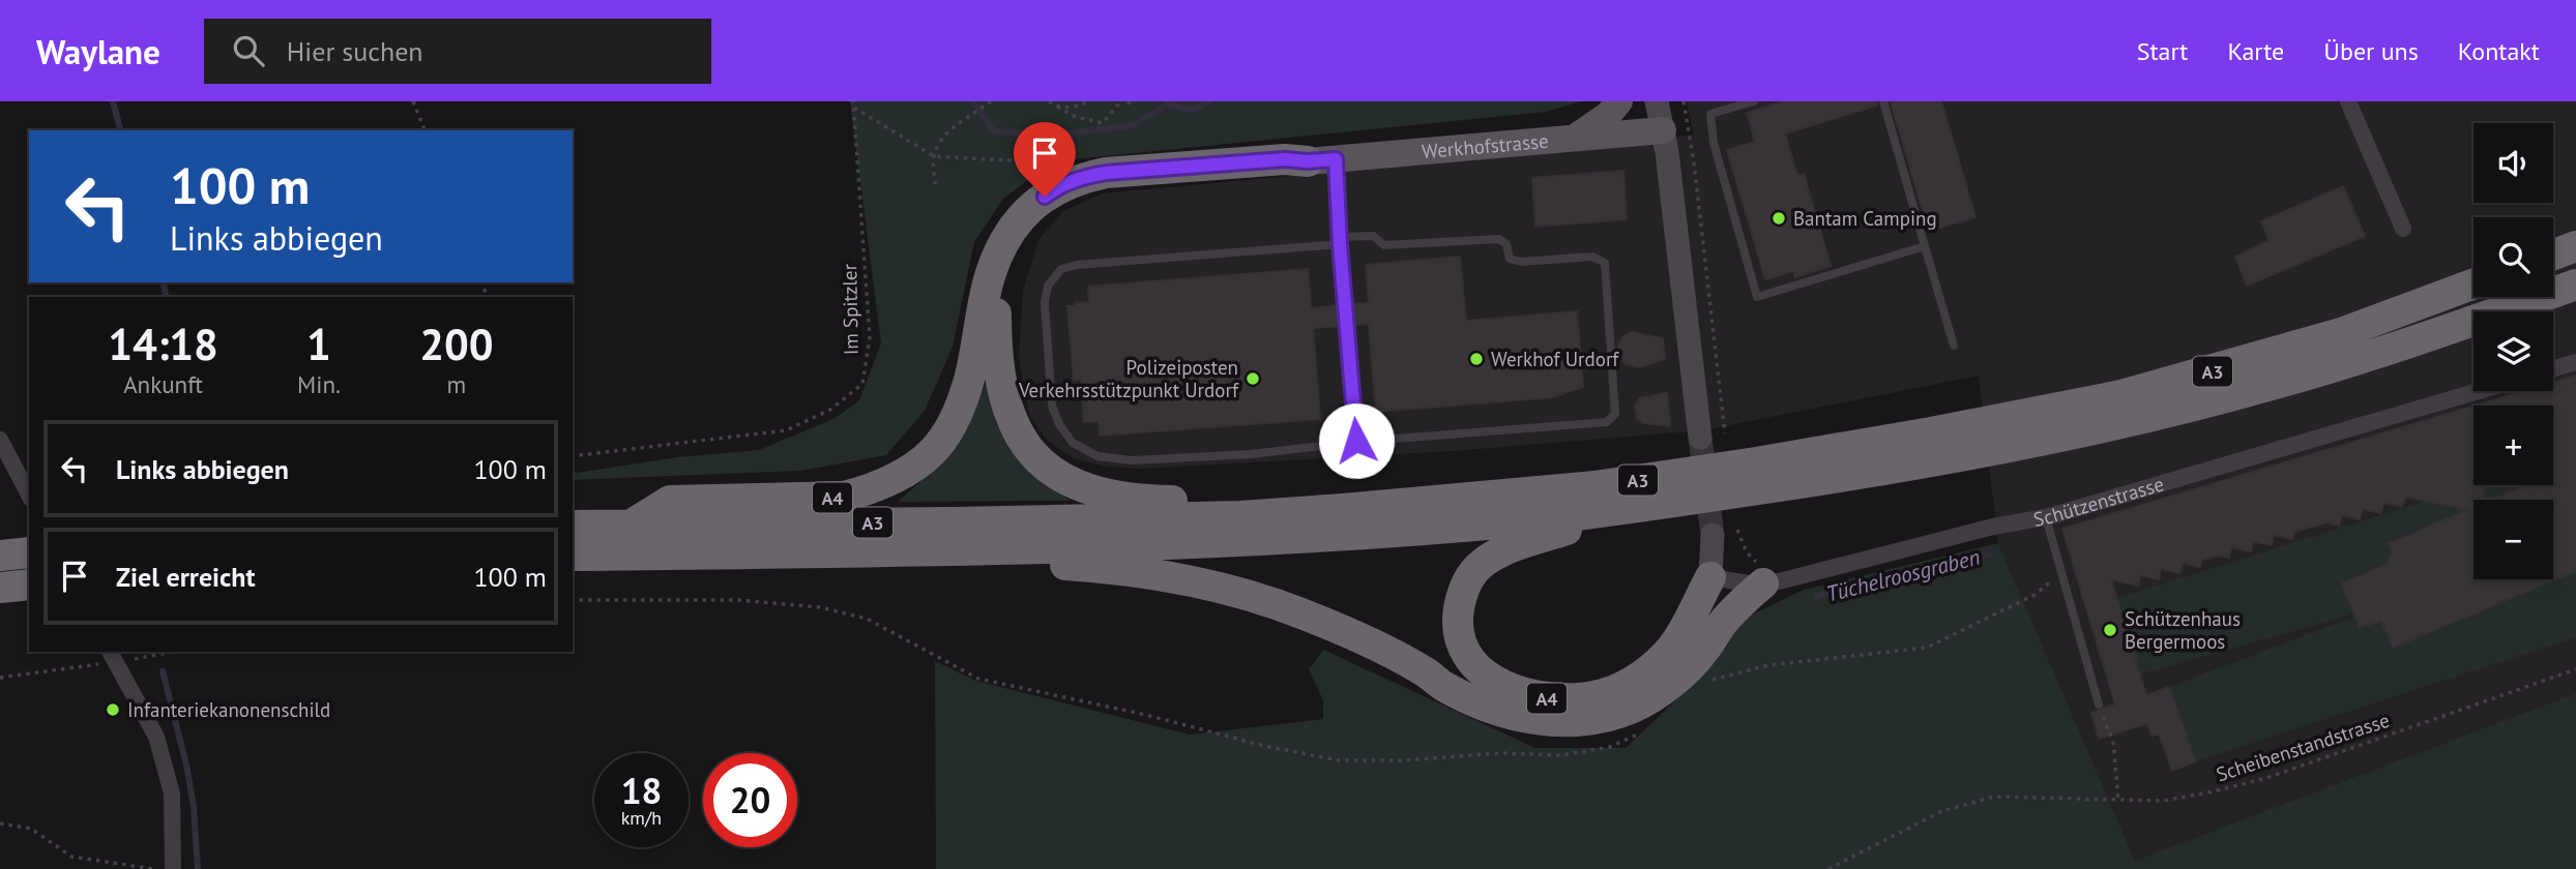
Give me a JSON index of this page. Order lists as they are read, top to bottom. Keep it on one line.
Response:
{"streets":{"highway":["A3","A4"],"main road":["Werkhofstrasse"],"street":["Schützenstrasse"],"path":["Im Spitzler","Scheibenstandstrasse"]},"crossings":[["A3","A4"],["A4","Schützenstrasse"]],"water":["Tüchelroosgraben"],"places":["Bantam Camping","Werkhof Urdorf","Polizeiposten Verkehrsstützpunkt Urdorf","Schützenhaus Bergermoos","Infanteriekanonenschild"],"page":{"header":"Waylane","search":"Hier suchen","nav":["Start","Karte","Über uns","Kontakt"],"map_buttons":["+","−"],"turn":["100 m","Links abbiegen"],"eta":["14:18","Ankunft","1","Min.","200","m"],"list":[{"name":"Links abbiegen","value":"100 m"},{"name":"Ziel erreicht","value":"100 m"}],"speed":"18 km/h","limit":"20"}}
